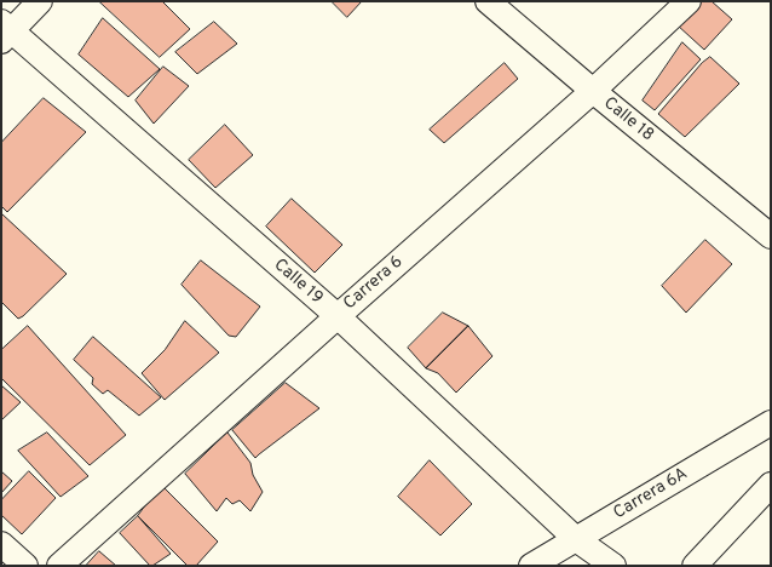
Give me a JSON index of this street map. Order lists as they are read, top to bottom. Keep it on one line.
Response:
{"streets":{"street":["Calle 18","Calle 19","Carrera 6","Carrera 6A"]},"crossings":[["Calle 18","Carrera 6"],["Calle 19","Carrera 6"],["Calle 19","Carrera 6A"]]}
